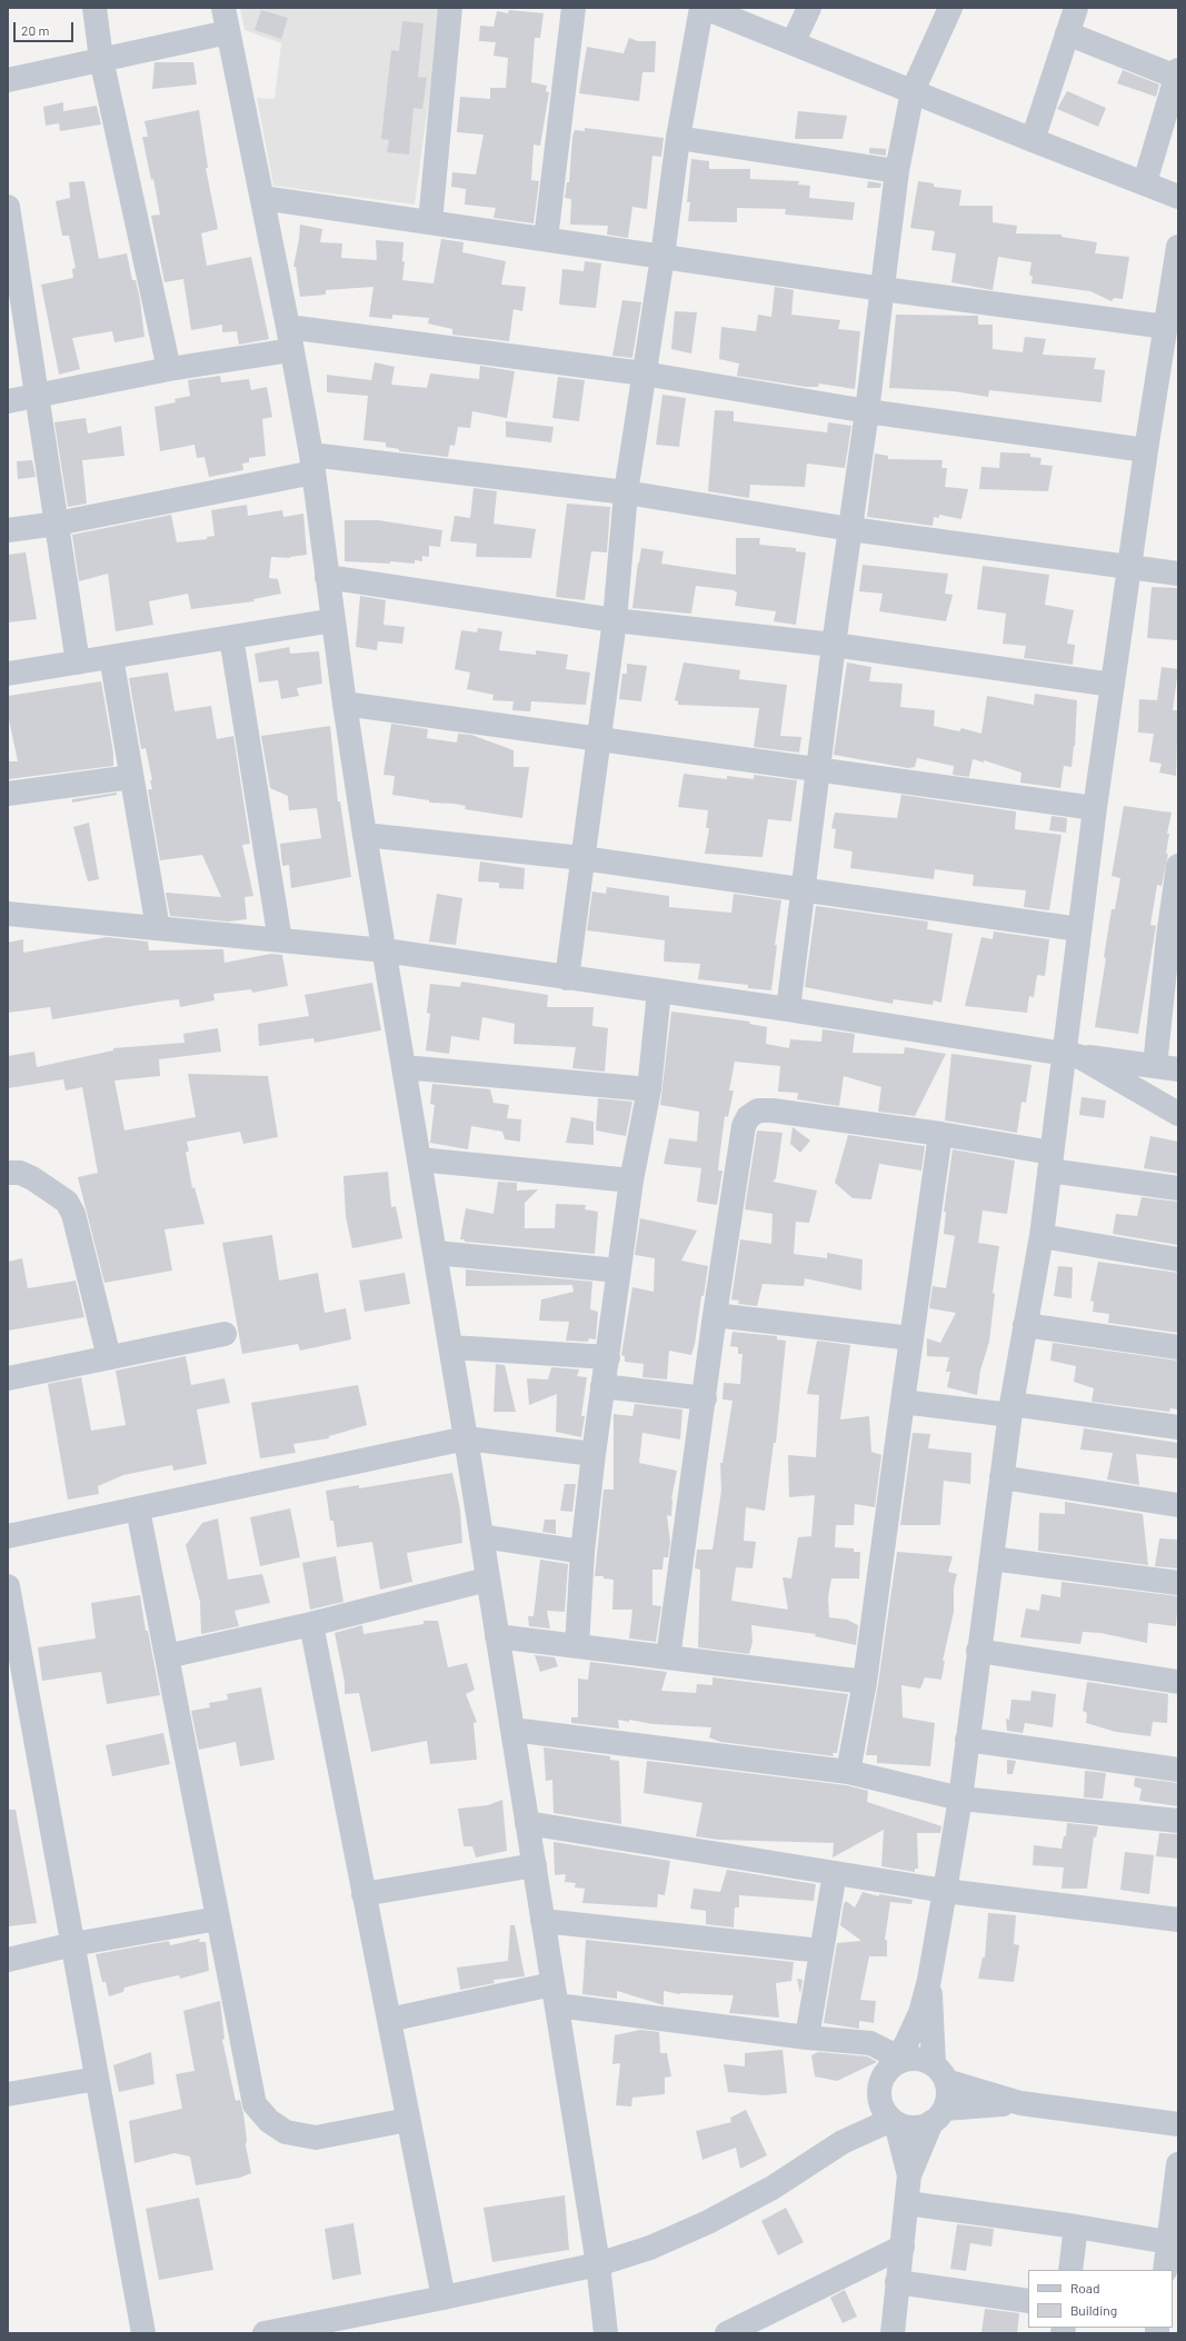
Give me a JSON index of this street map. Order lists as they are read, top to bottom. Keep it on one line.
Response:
{"legend":["Road","Building"],"scale_bar":"20 m"}
